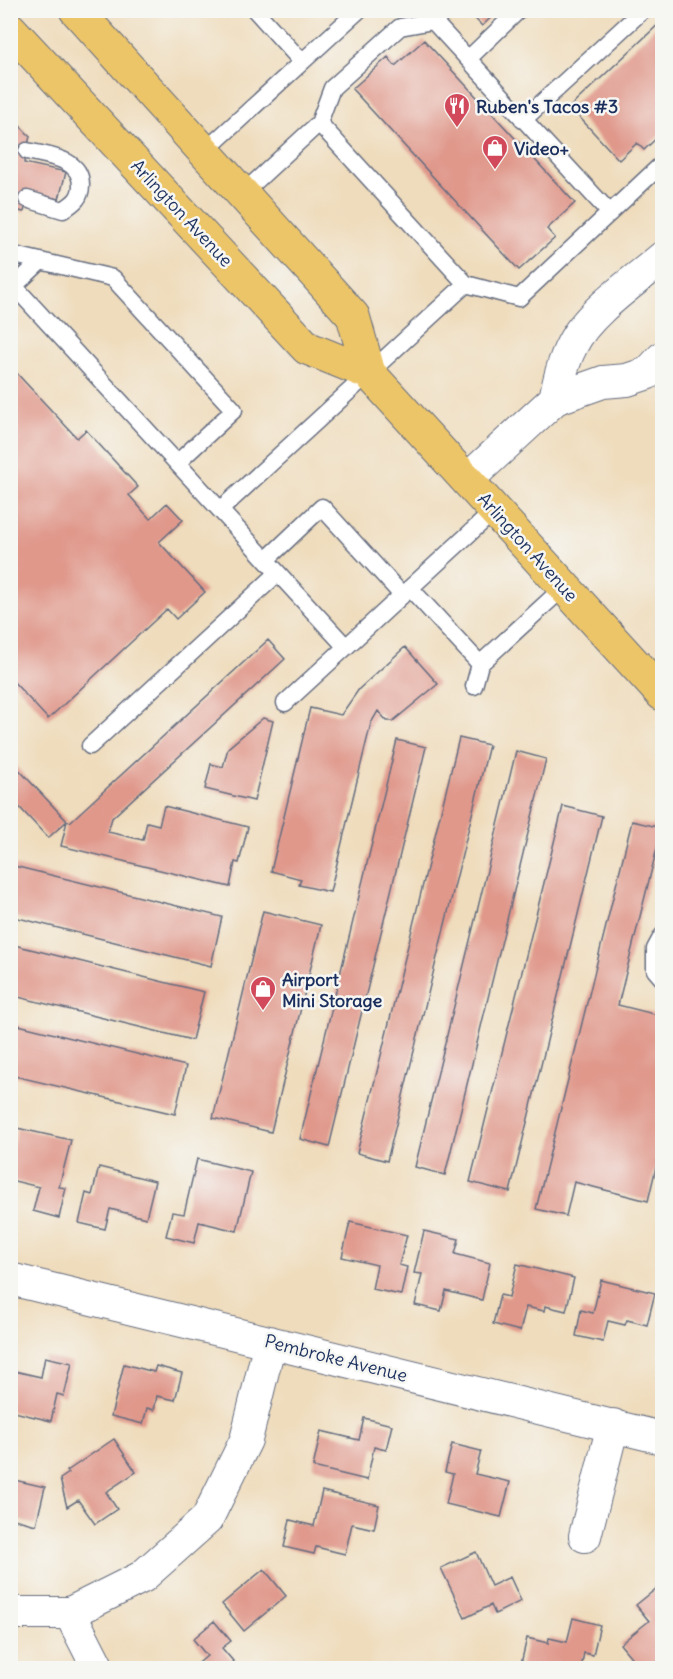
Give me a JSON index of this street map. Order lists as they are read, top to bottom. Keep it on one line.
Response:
{"streets":{"main road":["Arlington Avenue"],"street":["Pembroke Avenue"]},"places":{"restaurant":["Ruben's Tacos #3"],"shop":["Video+","Airport Mini Storage"]}}
